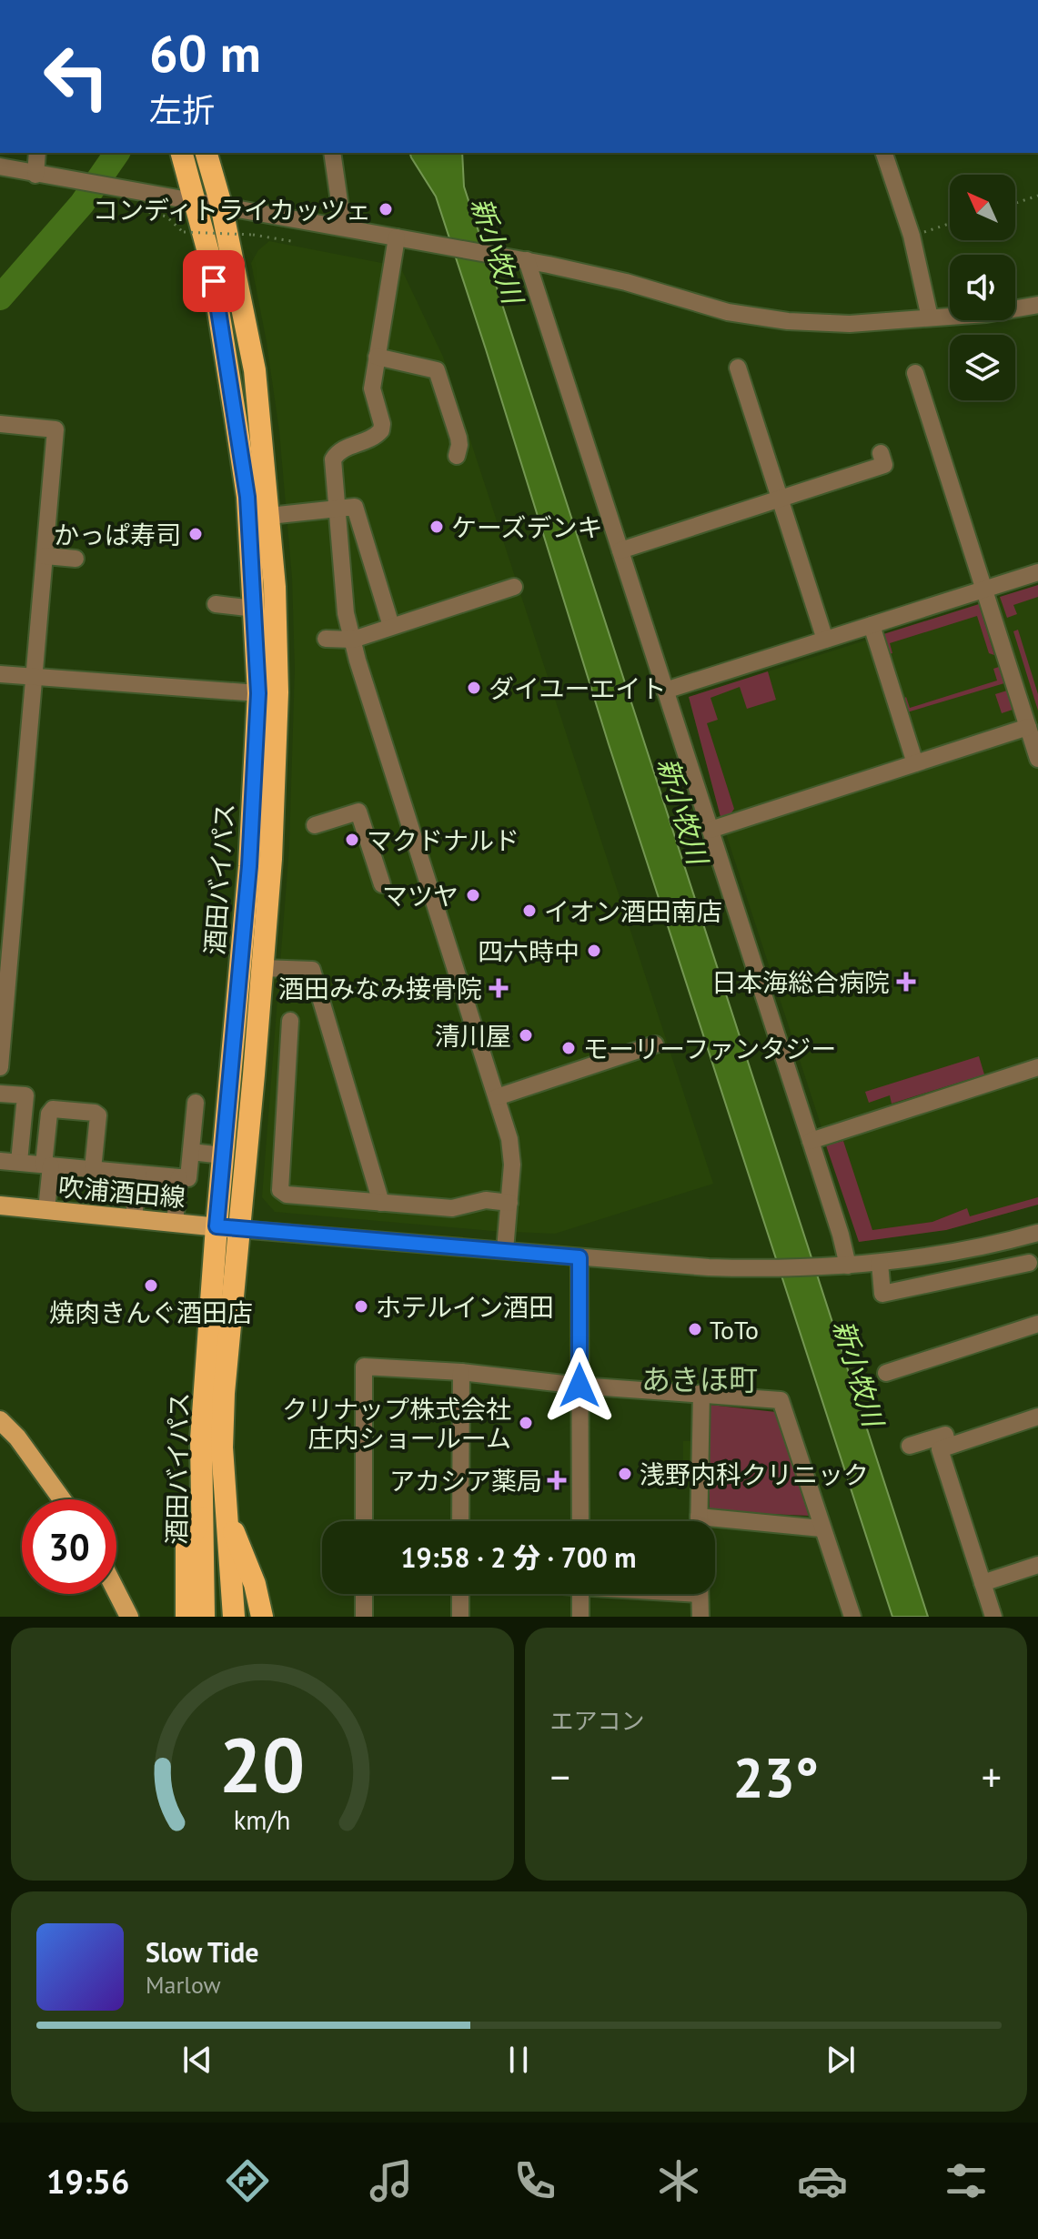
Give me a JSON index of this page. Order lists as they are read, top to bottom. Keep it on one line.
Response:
{"streets":{"highway":["酒田バイパス"],"main road":["吹浦酒田線"]},"crossings":[["酒田バイパス","吹浦酒田線"]],"districts":["あきほ町"],"water":["新小牧川"],"places":{"other":["コンディトライカッツェ","ケーズデンキ","かっぱ寿司","ダイユーエイト","マクドナルド","マツヤ","イオン酒田南店","四六時中","清川屋","モーリーファンタジー","焼肉きんぐ酒田店","ホテルイン酒田","ToTo","クリナップ株式会社 庄内ショールーム","浅野内科クリニック"],"health":["日本海総合病院","酒田みなみ接骨院","アカシア薬局"]},"north":"top left","page":{"turn":["60 m","左折"],"limit":"30","trip":"19:58 · 2 分 · 700 m","tile":"エアコン","heat":["−","23°","+"],"song":["Slow Tide","Marlow"],"tabs":"19:56","gauge":["20","km/h"]}}
